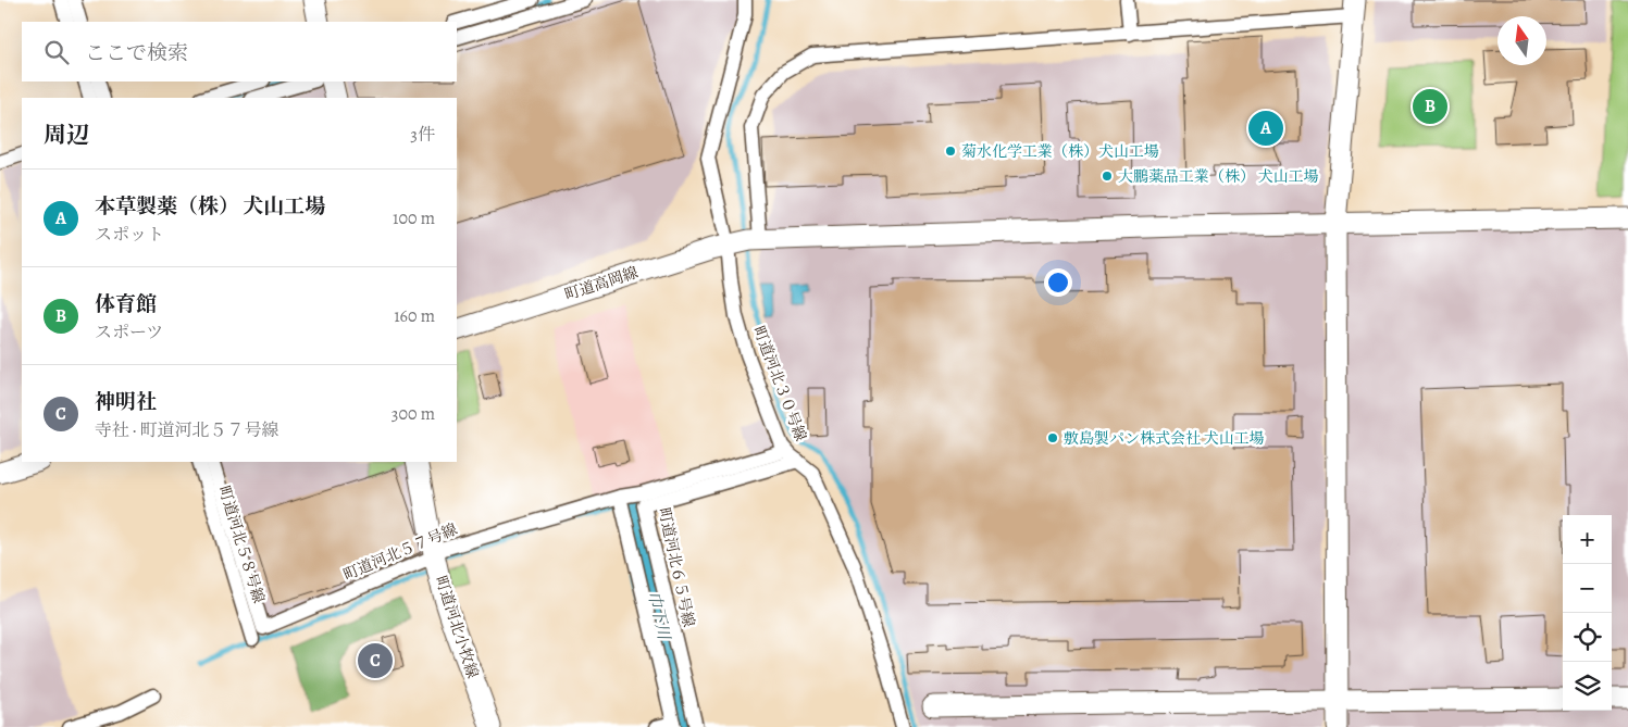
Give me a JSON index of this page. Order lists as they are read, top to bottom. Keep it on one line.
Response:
{"streets":{"street":["町道高岡線","町道河北３０号線","町道河北５８号線","町道河北５７号線","町道河北６５号線","町道河北小牧線"]},"crossings":[["町道高岡線","町道河北３０号線"],["町道河北３０号線","町道河北５７号線"],["町道河北３０号線","町道河北６５号線"],["町道河北５７号線","町道河北小牧線"]],"water":["巾下川"],"places":["菊水化学工業（株）犬山工場","大鵬薬品工業（株） 犬山工場","敷島製パン株式会社 犬山工場"],"north":"top","page":{"search":"ここで検索","pins":["B","A","C"],"heading":["周辺","3件"],"list":[{"mark":"A","name":"本草製薬（株） 犬山工場","note":"スポット","value":"100 m"},{"mark":"B","name":"体育館","note":"スポーツ","value":"160 m"},{"mark":"C","name":"神明社","note":"寺社 · 町道河北５７号線","value":"300 m"}],"map_buttons":["+","−"]}}
